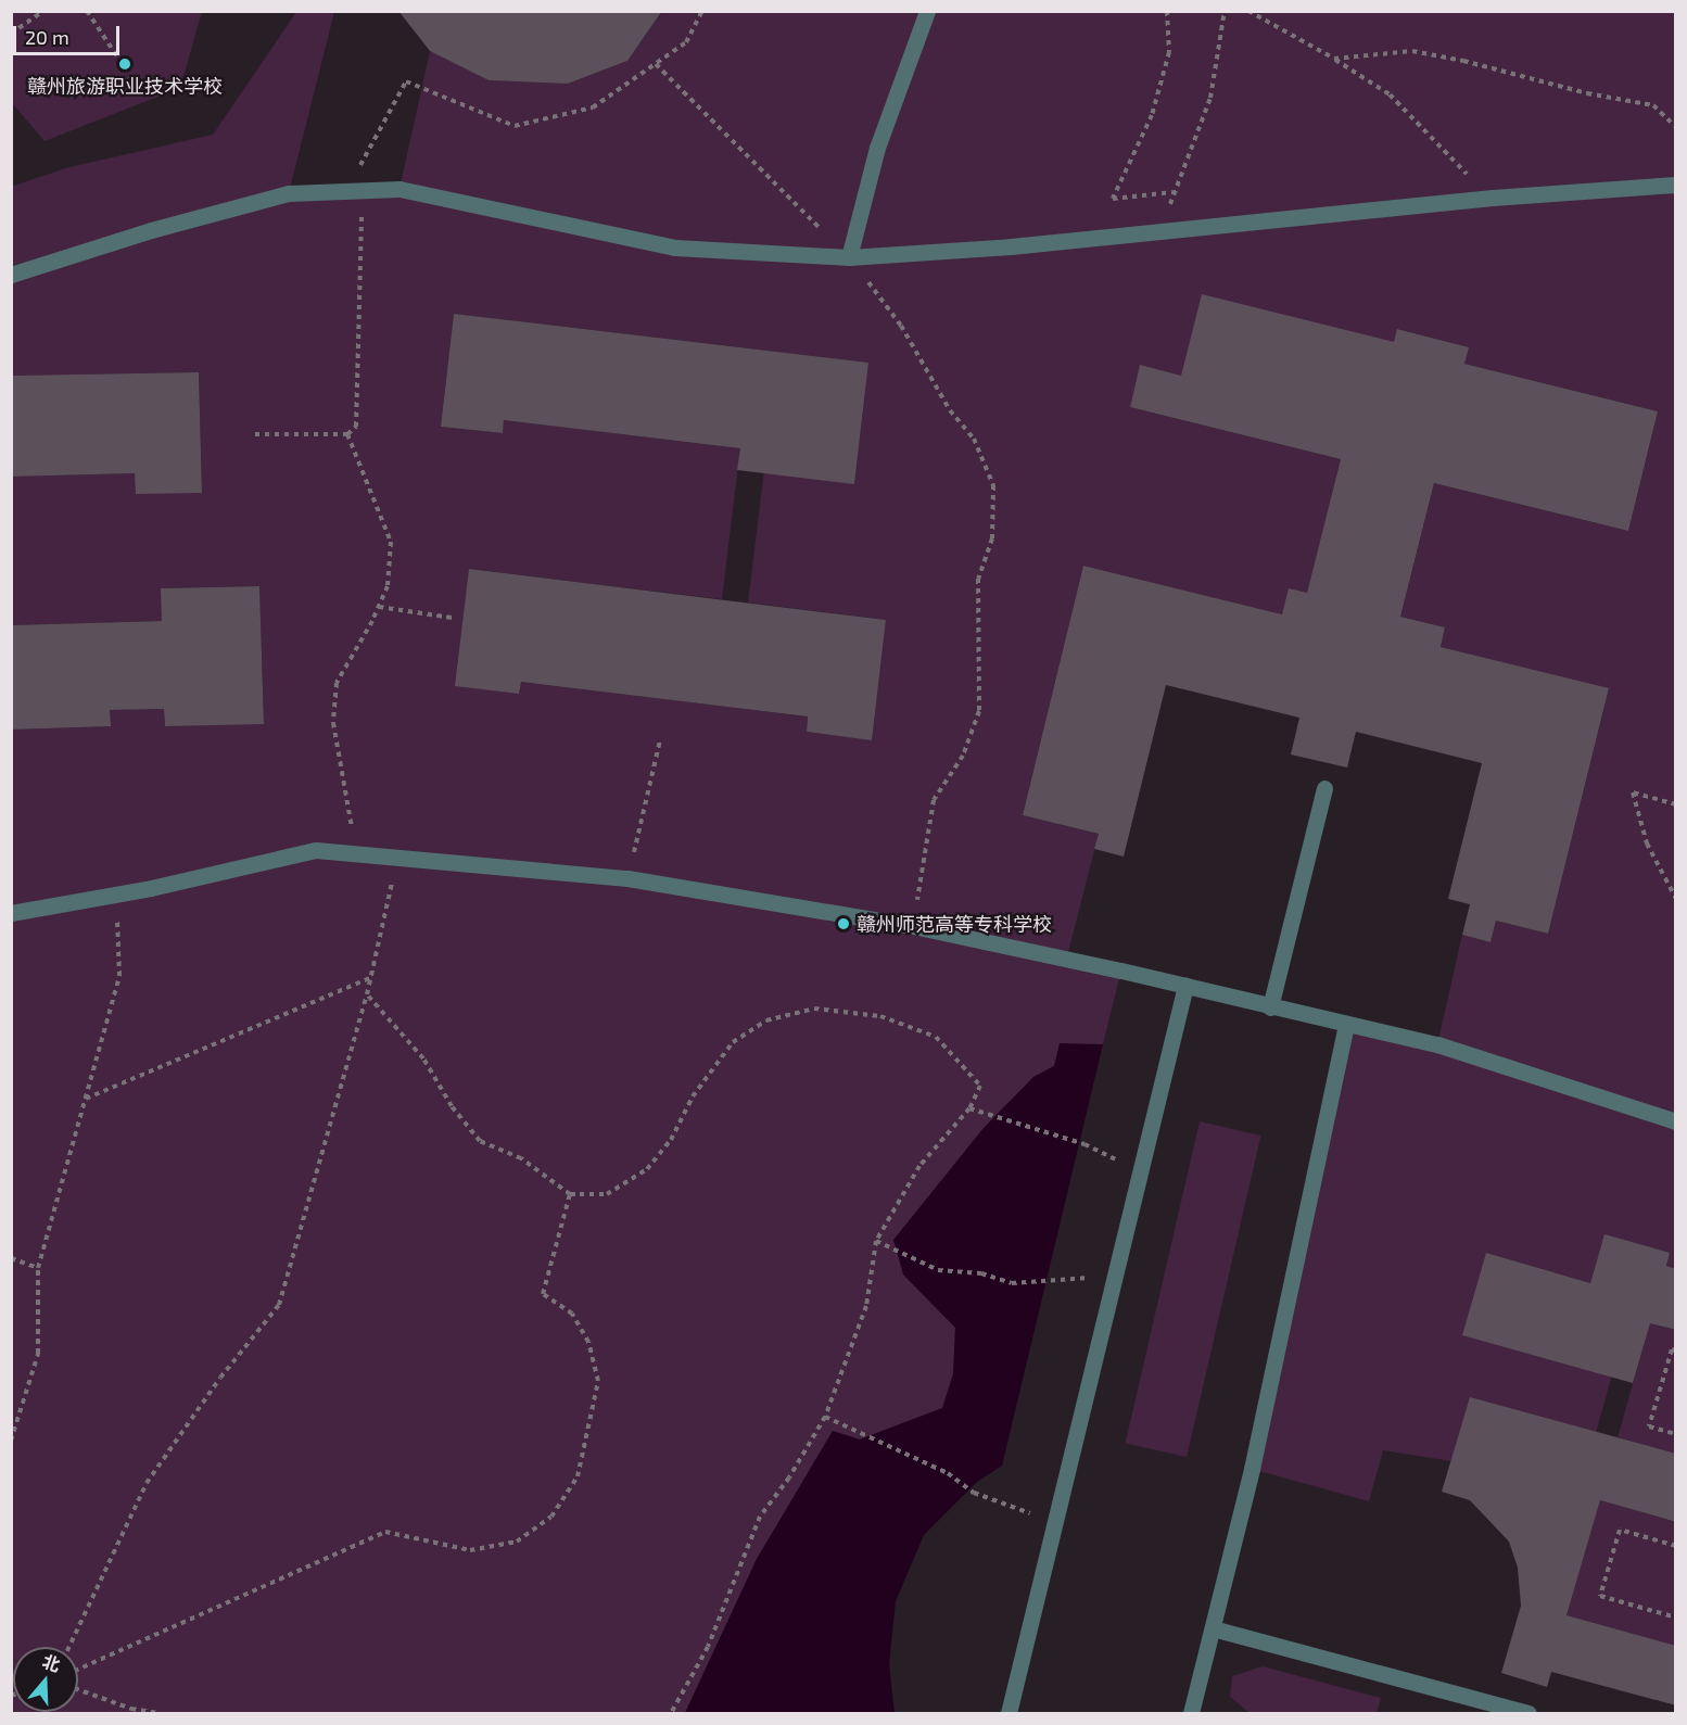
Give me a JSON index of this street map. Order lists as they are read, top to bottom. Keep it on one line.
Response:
{"places":["赣州旅游职业技术学校","赣州师范高等专科学校"],"scale_bar":"20 m","north":"top"}
